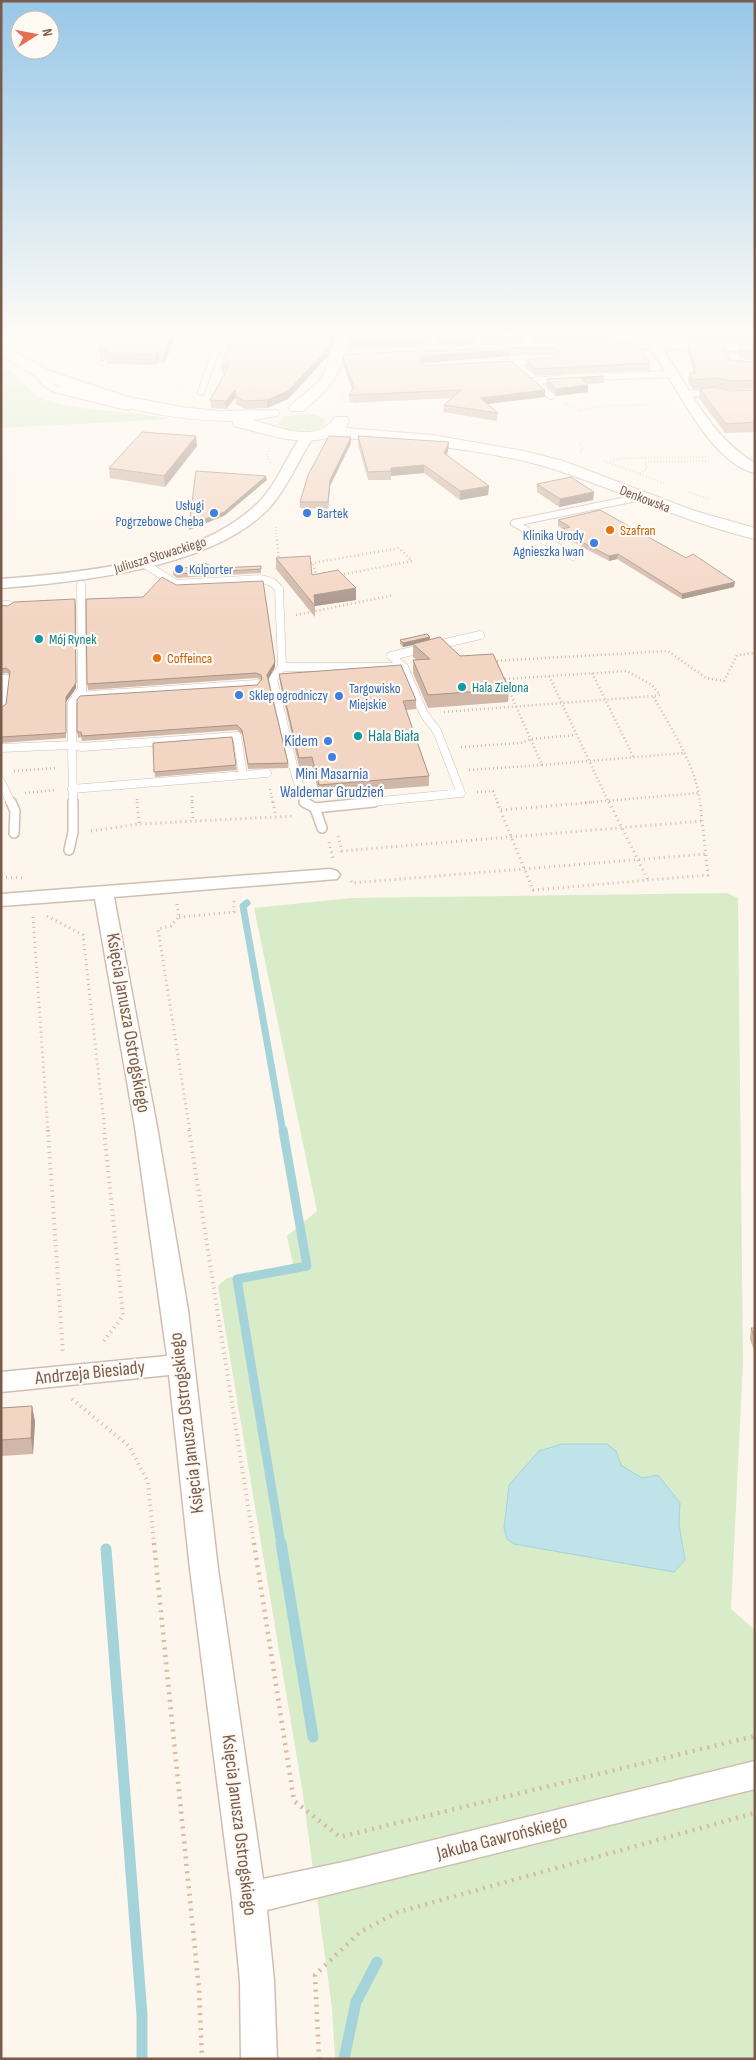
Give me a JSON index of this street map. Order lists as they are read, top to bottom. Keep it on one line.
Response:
{"streets":{"main road":["Denkowska"],"street":["Juliusza Słowackiego","Księcia Janusza Ostrogskiego","Andrzeja Biesiady","Jakuba Gawrońskiego"]},"crossings":[["Księcia Janusza Ostrogskiego","Andrzeja Biesiady"],["Księcia Janusza Ostrogskiego","Jakuba Gawrońskiego"]],"places":["Usługi Pogrzebowe Cheba","Bartek","Szafran","Klinika Urody Agnieszka Iwan","Kolporter","Mój Rynek","Coffeinca","Hala Zielona","Sklep ogrodniczy","Targowisko Miejskie","Hala Biała","Kidem","Mini Masarnia Waldemar Grudzień"],"north":"right"}
